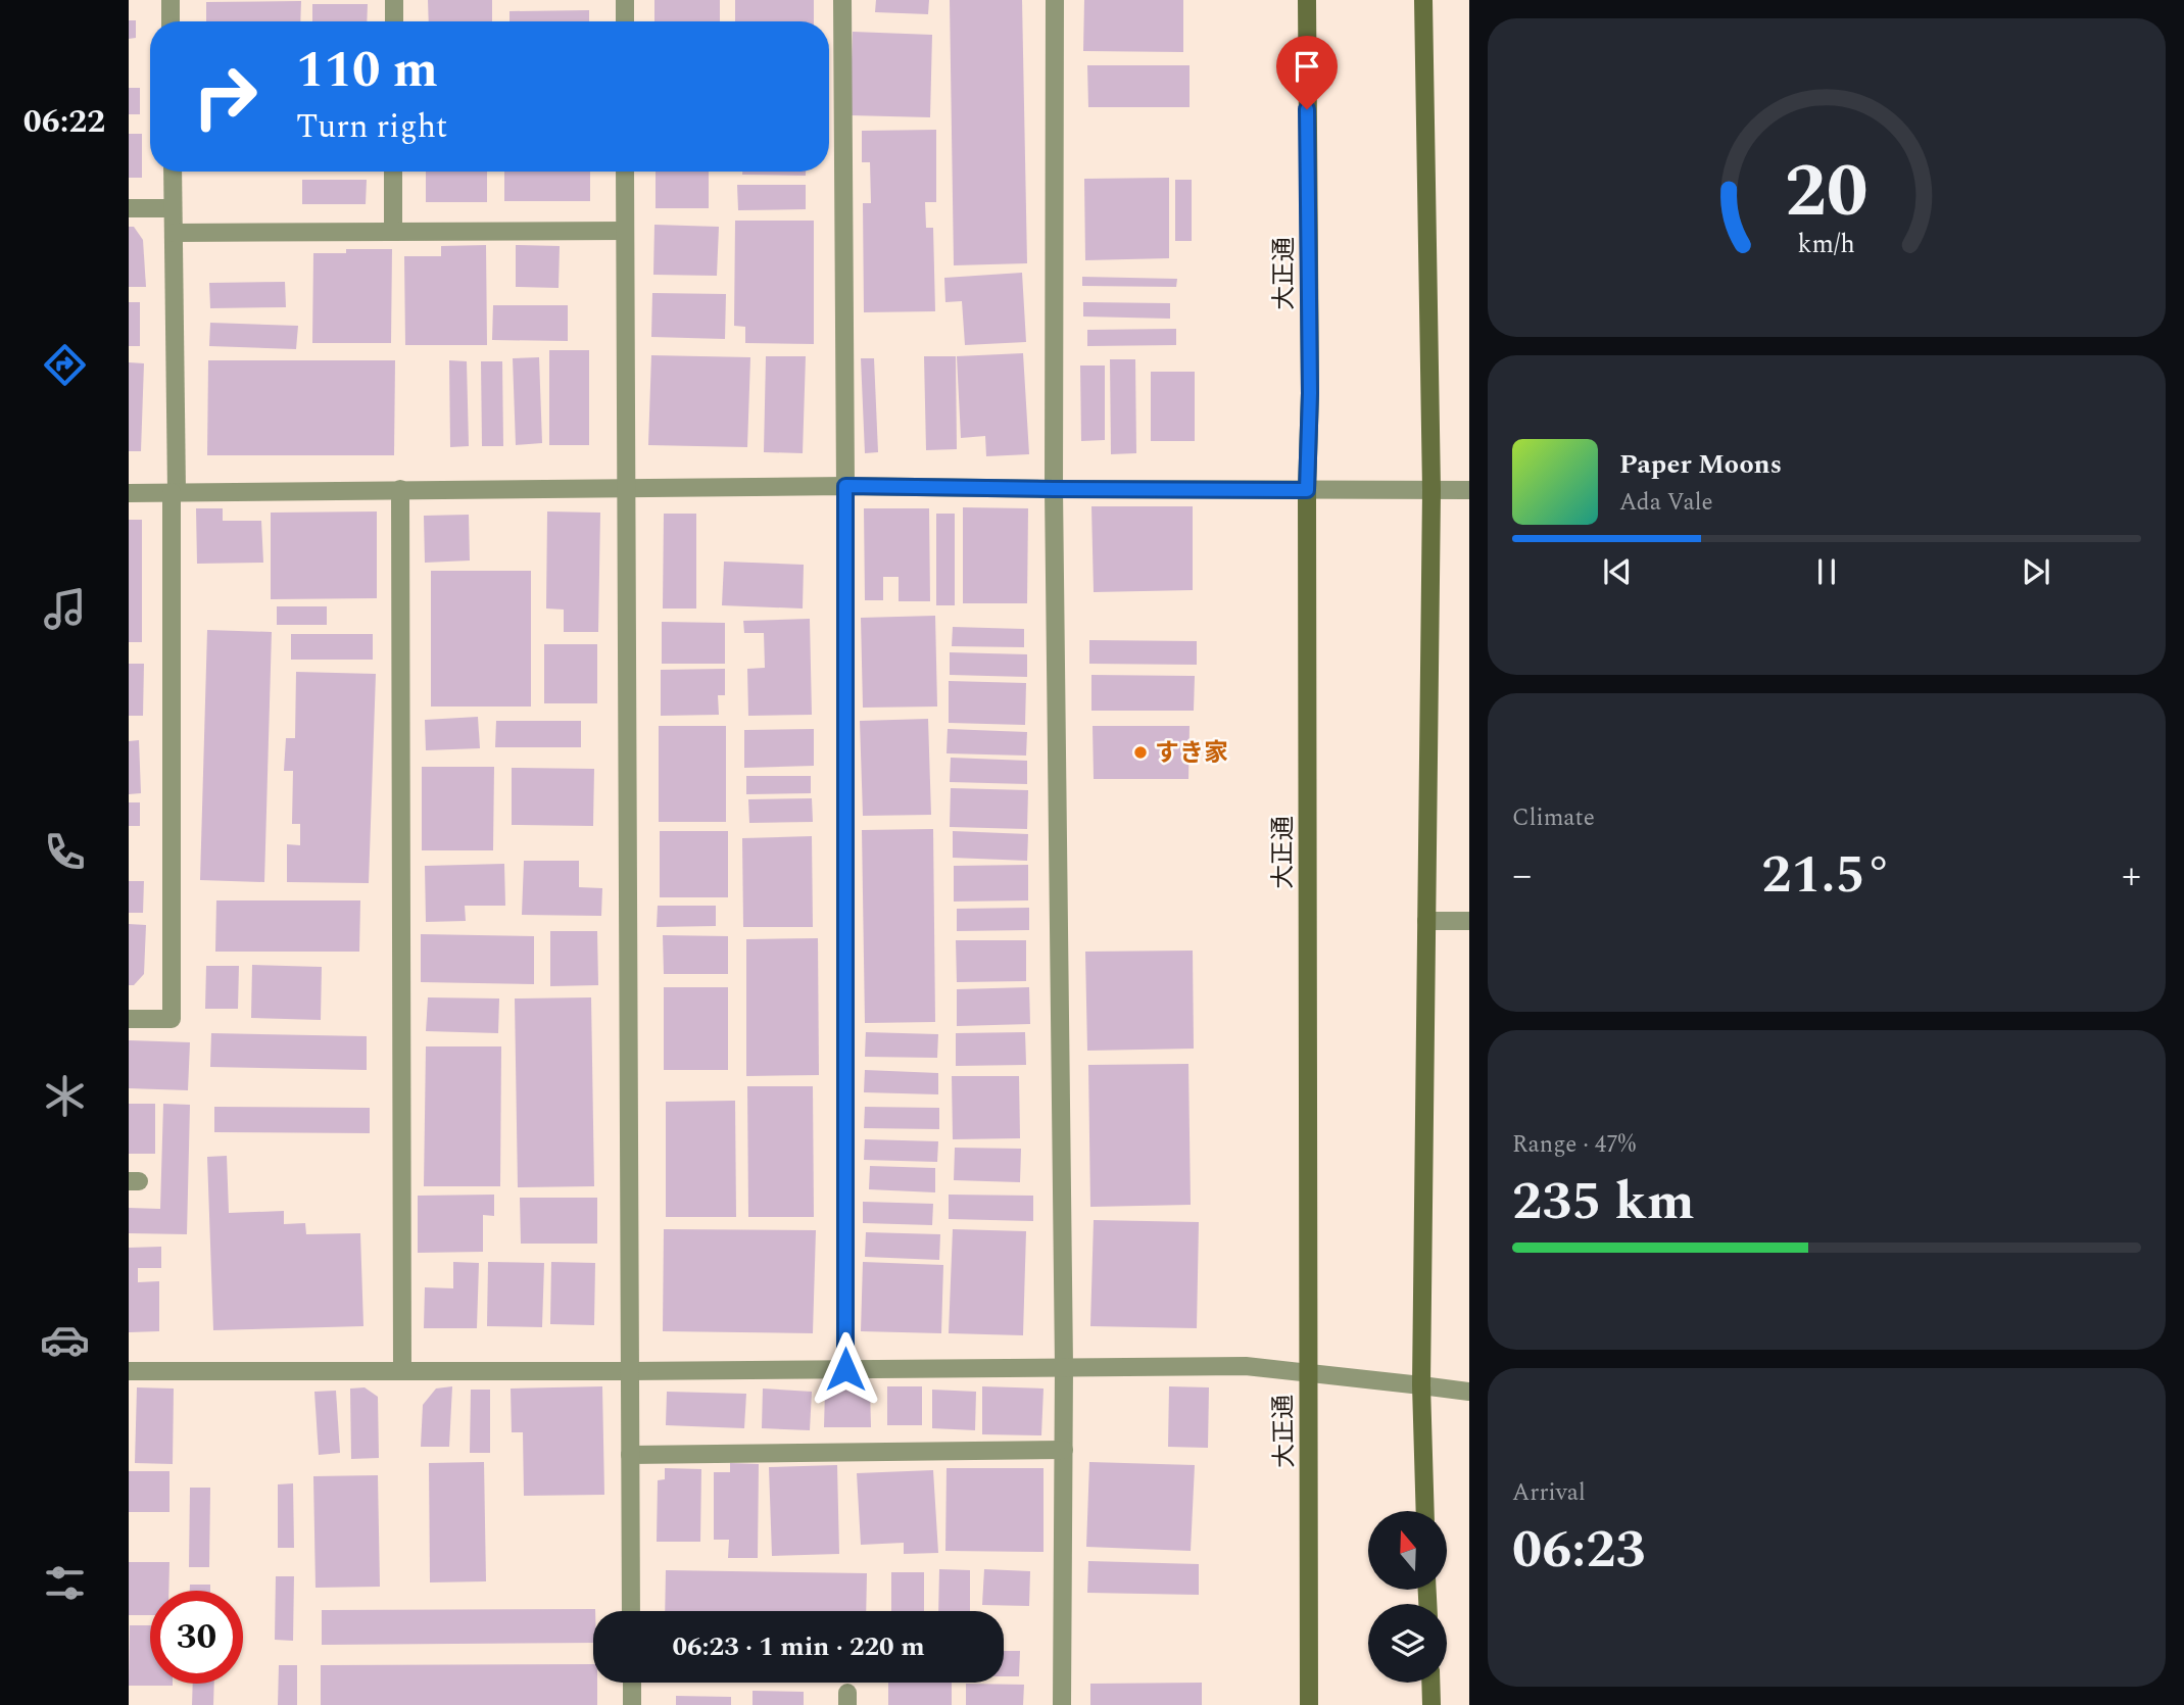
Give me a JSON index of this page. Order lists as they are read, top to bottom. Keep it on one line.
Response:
{"streets":{"main road":["大正通"]},"places":["すき家"],"north":"top","page":{"tabs":"06:22","turn":["110 m","Turn right"],"song":["Paper Moons","Ada Vale"],"tile":["Climate",["Range · 47%","235 km"],["Arrival","06:23"]],"heat":["−","21.5°","+"],"limit":"30","trip":"06:23 · 1 min · 220 m","gauge":["20","km/h"]}}
